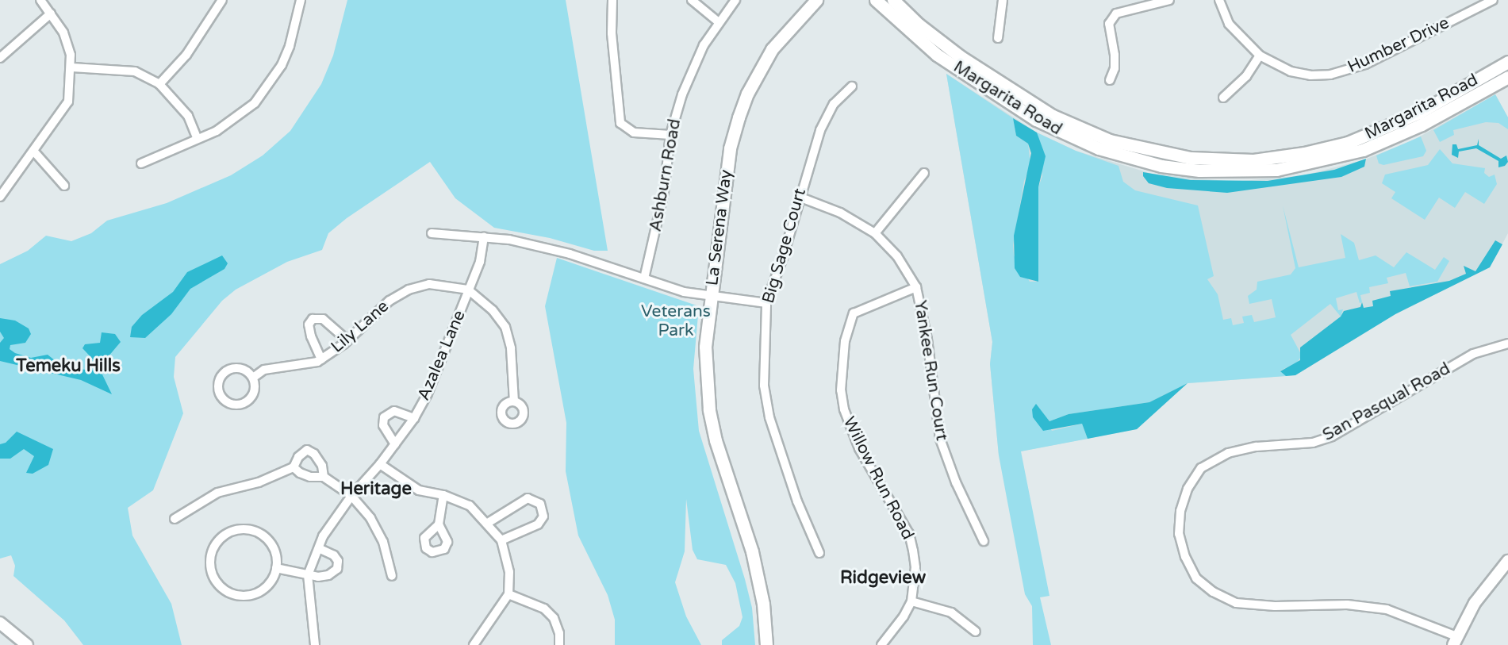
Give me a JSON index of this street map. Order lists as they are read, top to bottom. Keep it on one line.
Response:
{"streets":{"main road":["Margarita Road","La Serena Way"],"street":["Humber Drive","Ashburn Road","Big Sage Court","Lily Lane","Azalea Lane","Yankee Run Court","San Pasqual Road","Willow Run Road"]},"crossings":[["Big Sage Court","Yankee Run Court"],["Lily Lane","Azalea Lane"],["Yankee Run Court","Willow Run Road"]],"districts":["Temeku Hills","Heritage","Ridgeview"],"parks":["Veterans Park"]}
